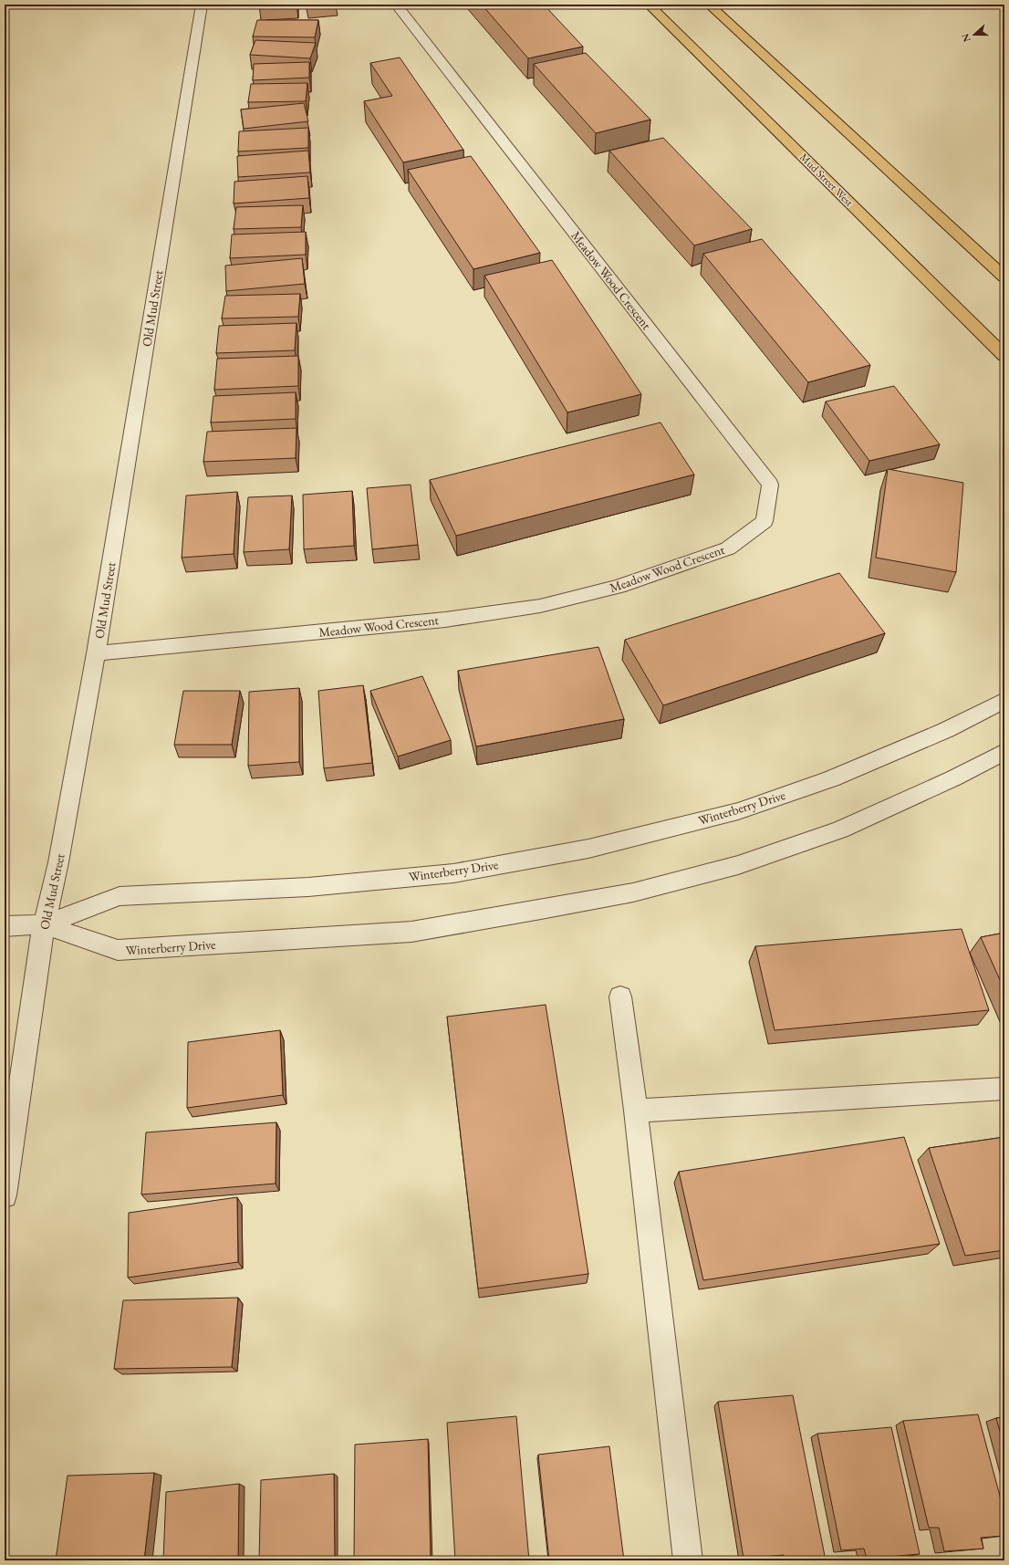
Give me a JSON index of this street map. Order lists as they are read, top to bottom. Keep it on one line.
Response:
{"streets":{"main road":["Mud Street West"],"street":["Meadow Wood Crescent","Old Mud Street","Winterberry Drive"]},"crossings":[["Meadow Wood Crescent","Old Mud Street"],["Old Mud Street","Winterberry Drive"]],"north":"left"}
